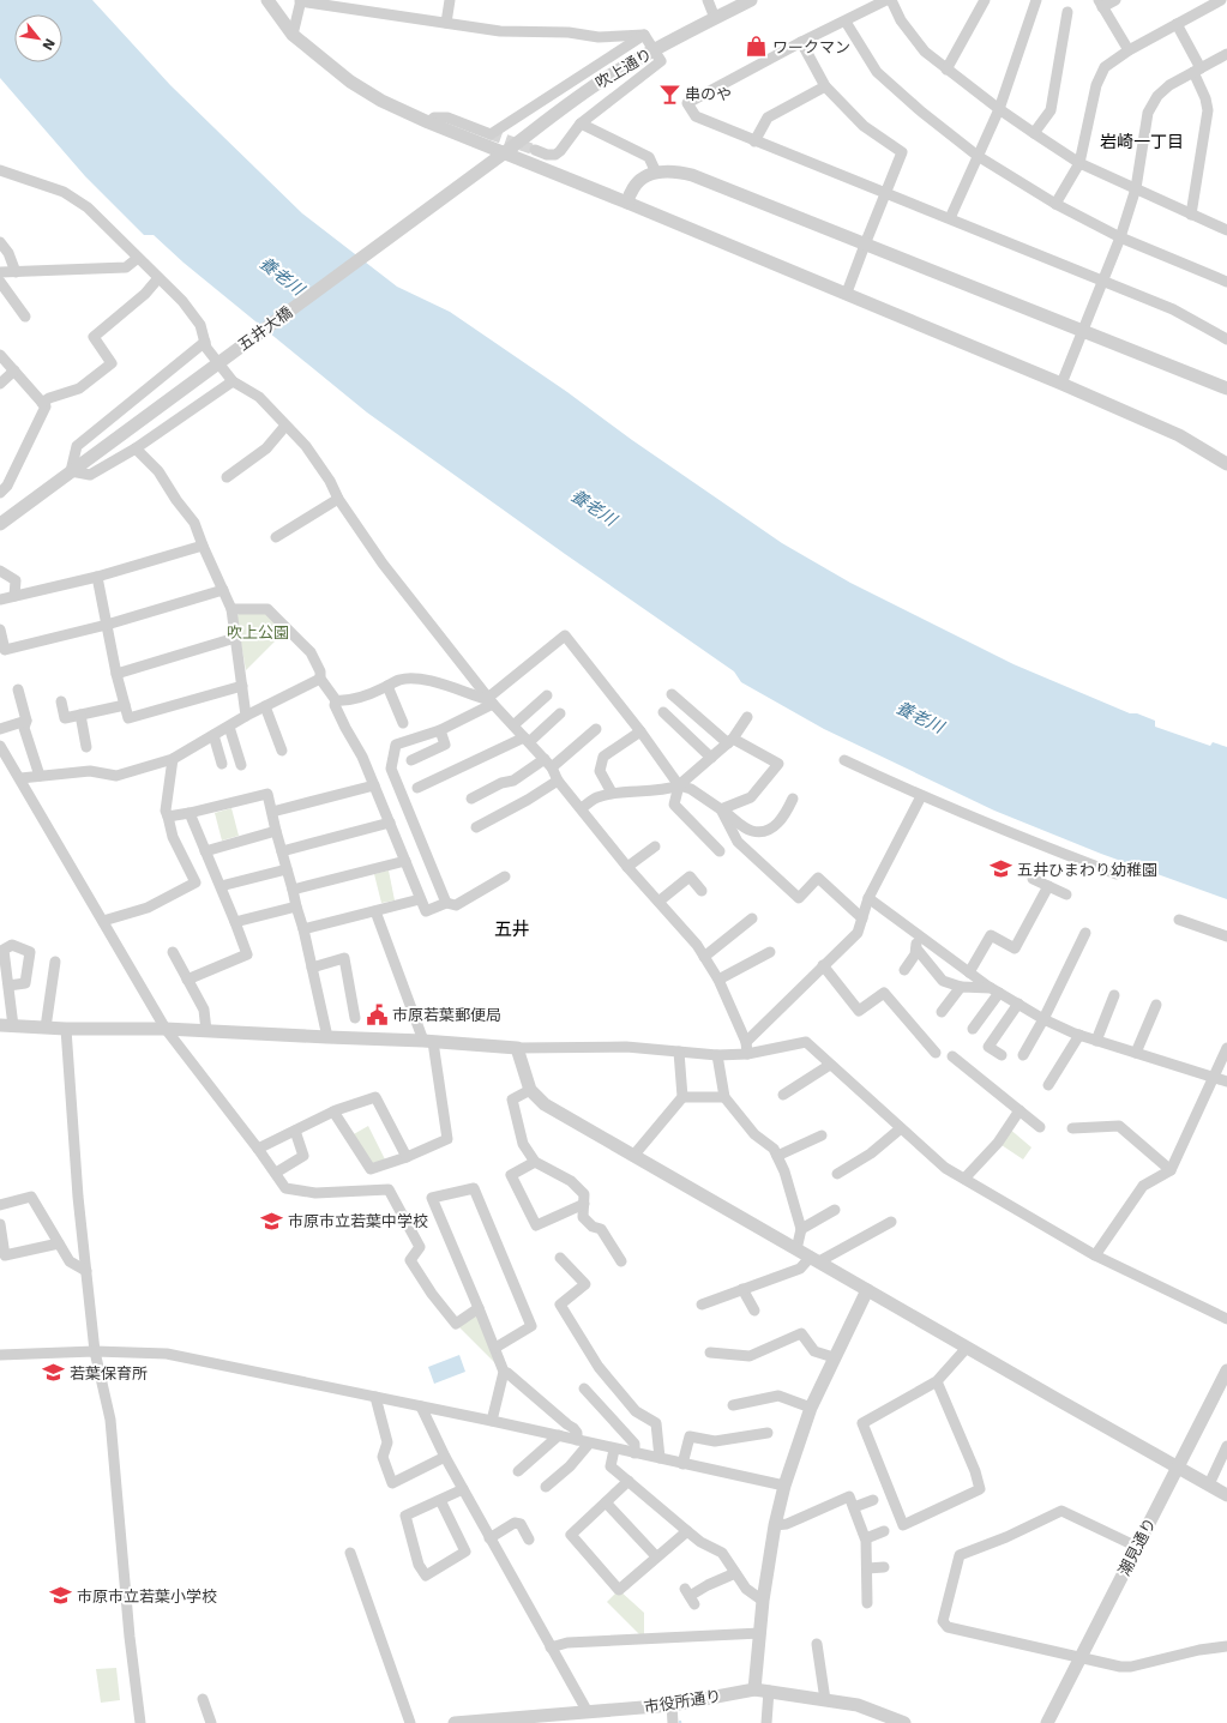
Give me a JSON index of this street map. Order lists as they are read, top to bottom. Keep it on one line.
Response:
{"streets":{"street":["吹上通り","五井大橋","潮見通り","市役所通り"]},"crossings":[["吹上通り","五井大橋"]],"districts":["岩崎一丁目","五井"],"water":["養老川"],"parks":["吹上公園"],"places":{"shop":["ワークマン"],"bar":["串のや"],"school or university":["五井ひまわり幼稚園","市原市立若葉中学校","若葉保育所","市原市立若葉小学校"],"public building":["市原若葉郵便局"]},"north":"bottom right"}
